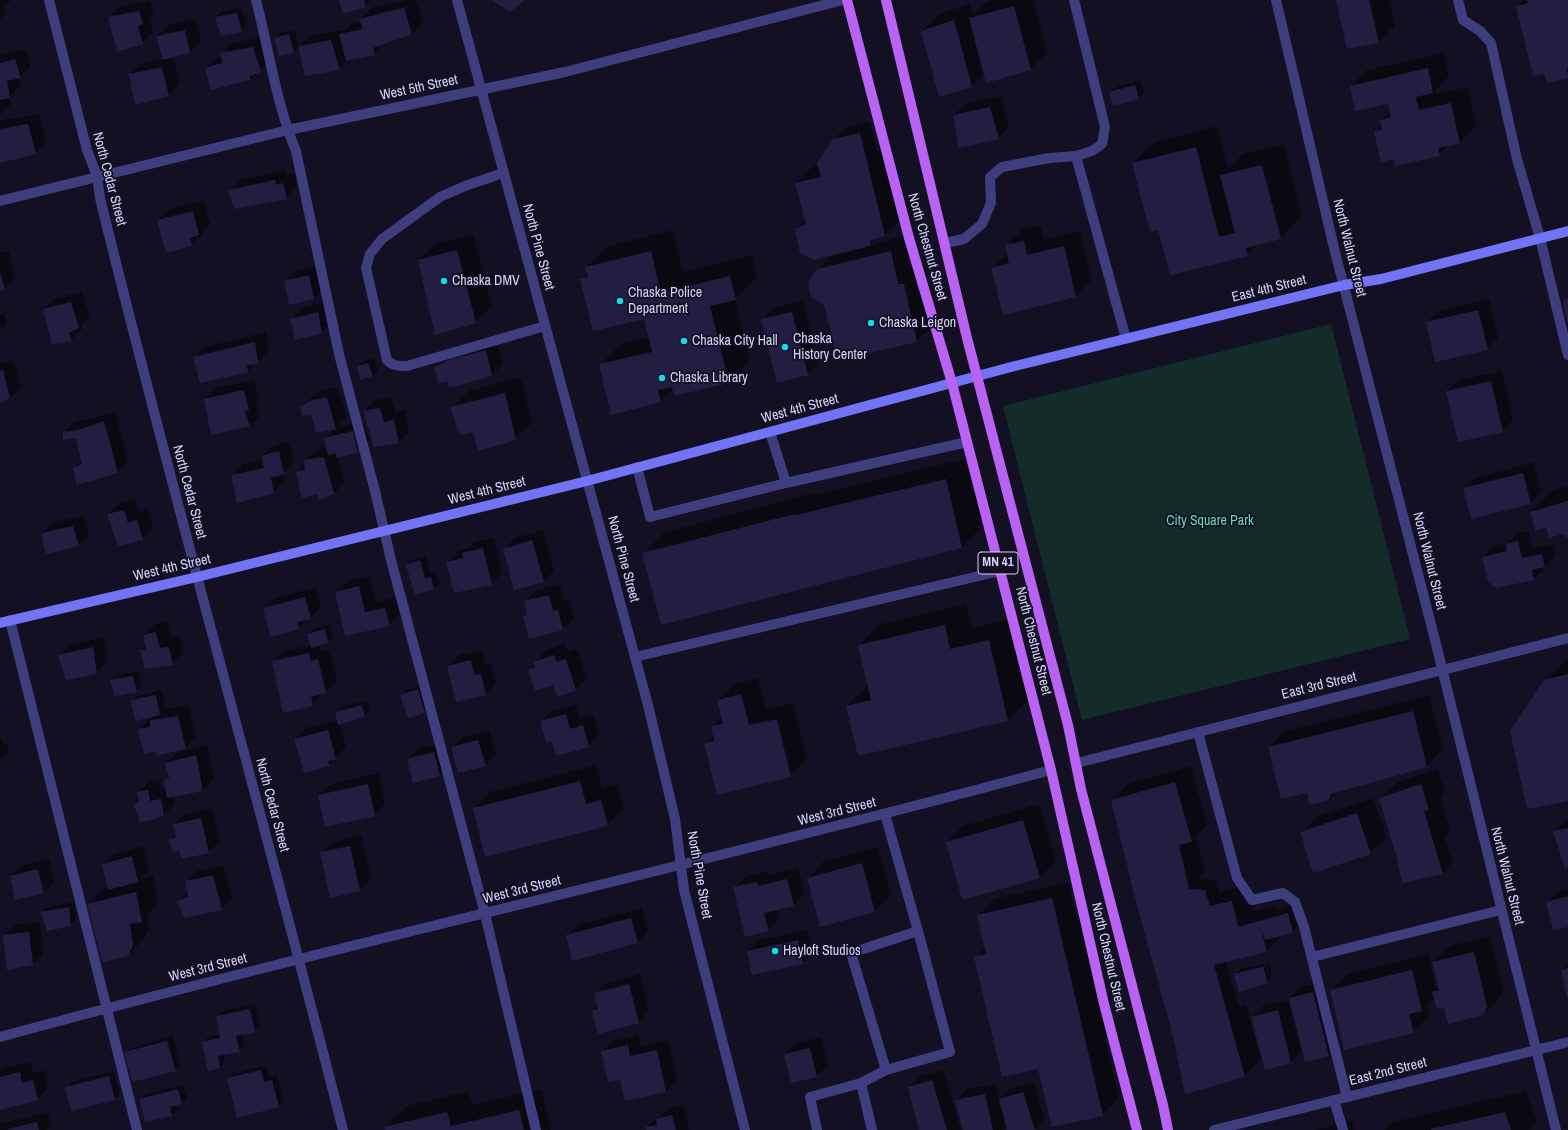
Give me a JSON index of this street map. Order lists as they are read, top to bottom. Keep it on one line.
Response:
{"streets":{"main road":["North Chestnut Street","MN 41"],"street":["West 5th Street","North Cedar Street","North Pine Street","North Walnut Street","East 4th Street","West 4th Street","East 3rd Street","West 3rd Street","East 2nd Street"]},"crossings":[["West 5th Street","North Cedar Street"],["West 5th Street","North Pine Street"],["North Cedar Street","West 4th Street"],["North Cedar Street","West 3rd Street"],["North Pine Street","West 4th Street"],["North Pine Street","West 3rd Street"],["North Chestnut Street","East 4th Street"],["North Chestnut Street","West 4th Street"],["North Chestnut Street","East 3rd Street"],["North Chestnut Street","West 3rd Street"],["North Walnut Street","East 4th Street"],["North Walnut Street","East 3rd Street"],["North Walnut Street","East 2nd Street"],["East 4th Street","West 4th Street"]],"parks":["City Square Park"],"places":["Chaska DMV","Chaska Police Department","Chaska Leigon","Chaska City Hall","Chaska History Center","Chaska Library","Hayloft Studios"]}
